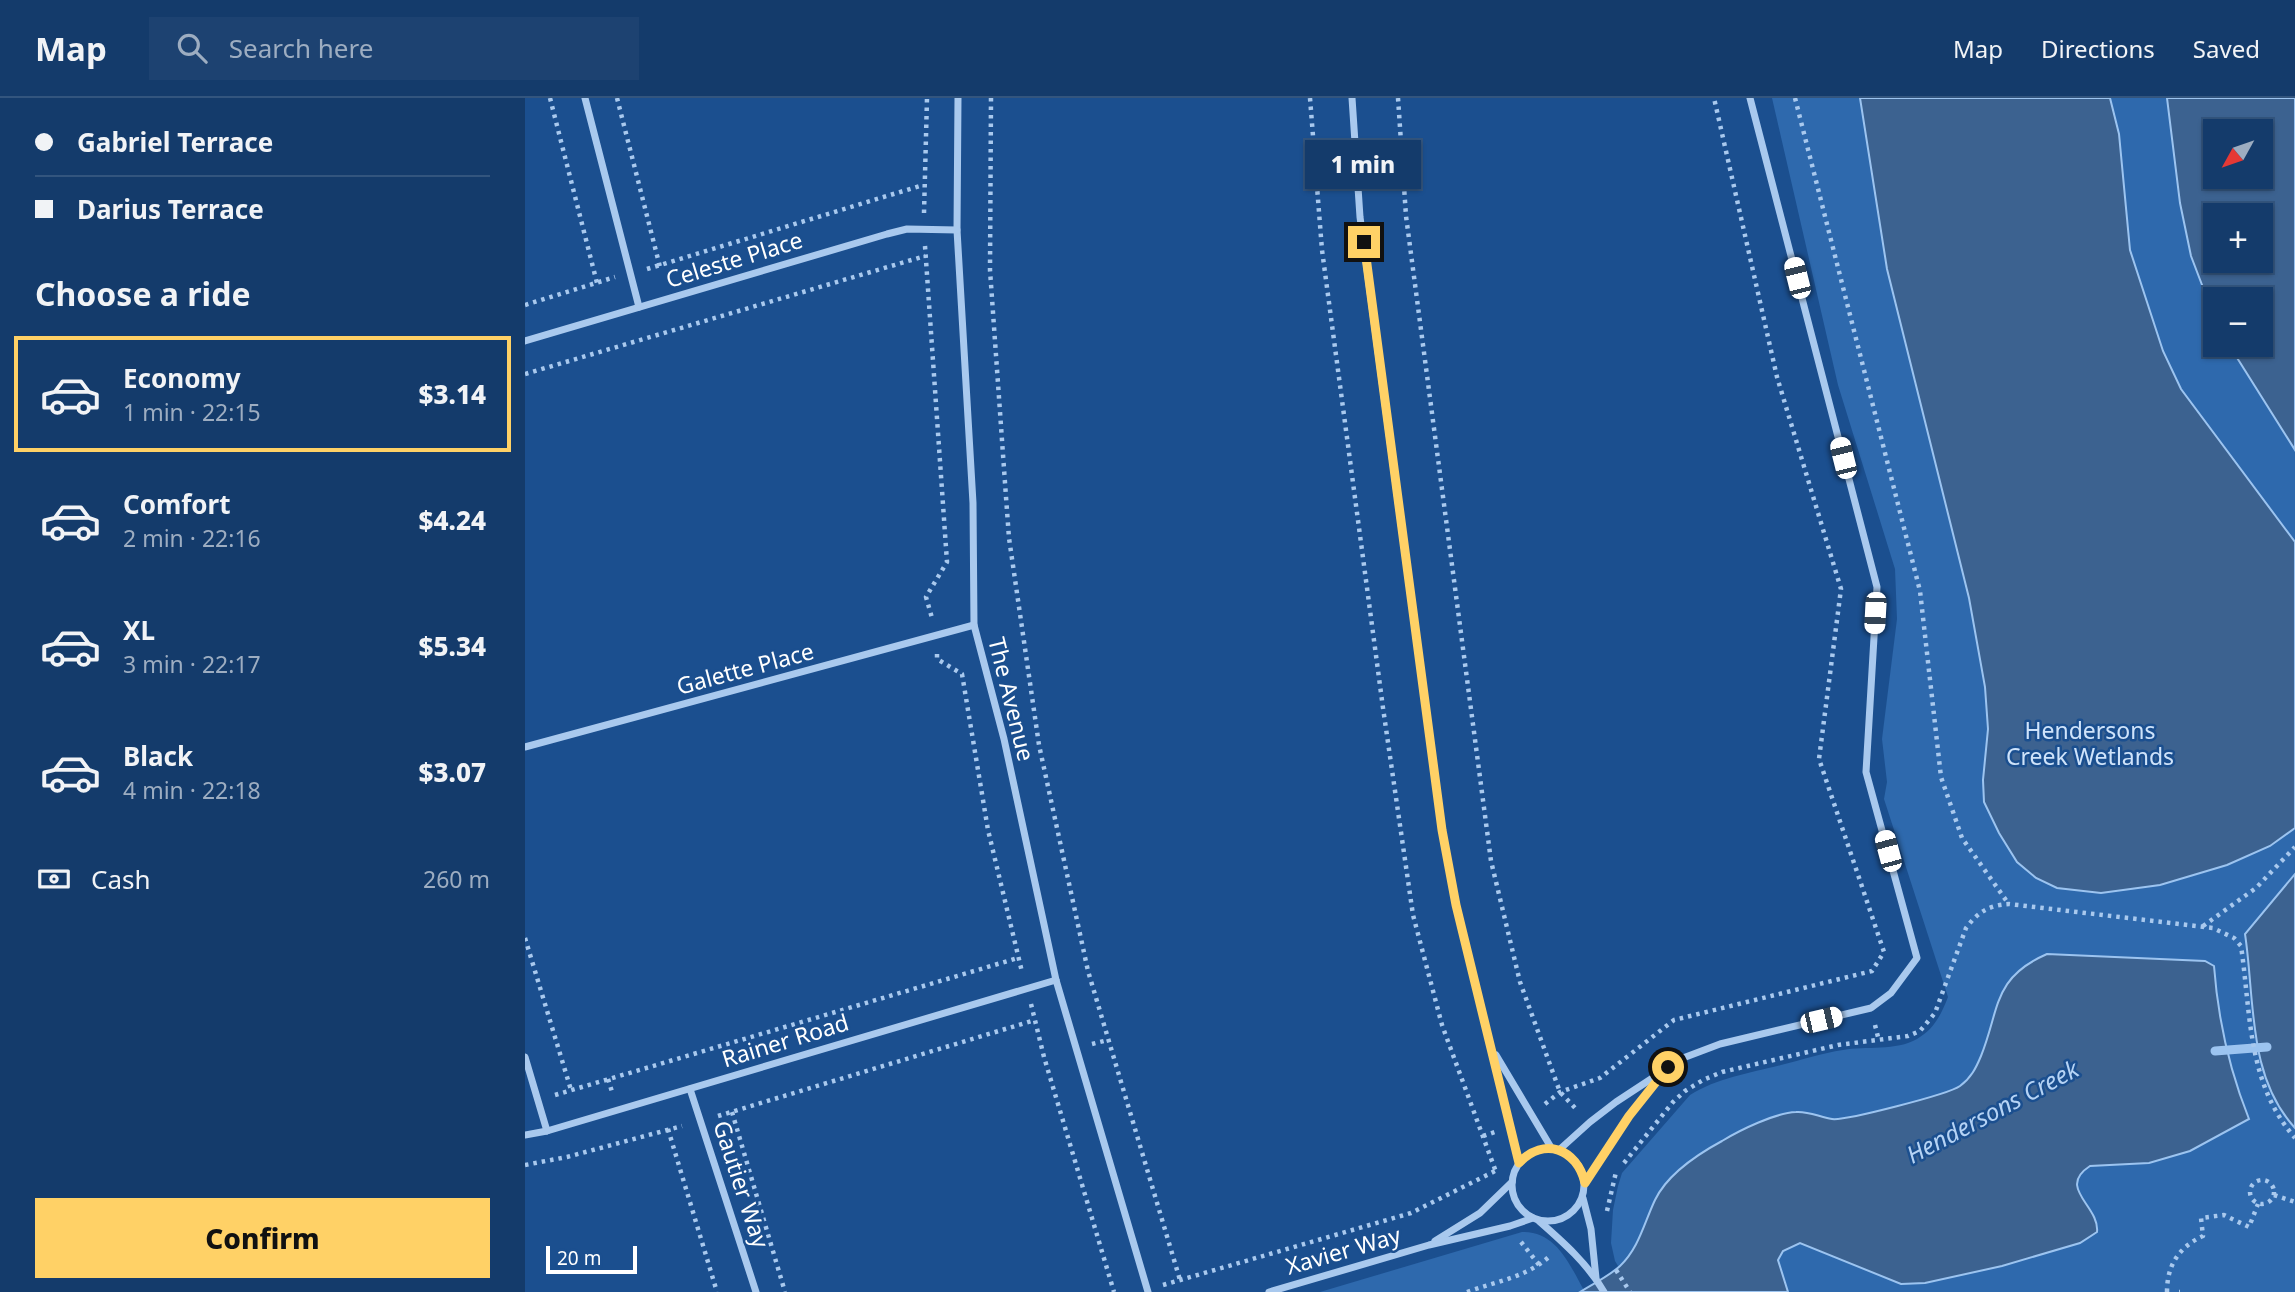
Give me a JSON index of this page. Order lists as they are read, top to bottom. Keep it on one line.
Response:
{"streets":{"street":["Celeste Place","Galette Place","The Avenue","Rainer Road","Gautier Way","Xavier Way"]},"crossings":[["Celeste Place","The Avenue"],["Galette Place","The Avenue"],["The Avenue","Rainer Road"],["Rainer Road","Gautier Way"]],"water":["Hendersons Creek"],"parks":["Hendersons Creek Wetlands"],"scale_bar":"20 m","north":"bottom left","page":{"header":"Map","search":"Search here","nav":["Map","Directions","Saved"],"banner":["Gabriel Terrace","Darius Terrace"],"map_buttons":["+","−"],"bubble":"1 min","heading":"Choose a ride","list":[{"name":"Economy","note":"1 min · 22:15","value":"$3.14"},{"name":"Comfort","note":"2 min · 22:16","value":"$4.24"},{"name":"XL","note":"3 min · 22:17","value":"$5.34"},{"name":"Black","note":"4 min · 22:18","value":"$3.07"}],"pay":["Cash","260 m"],"buttons":"Confirm","scale":"20 m"}}
